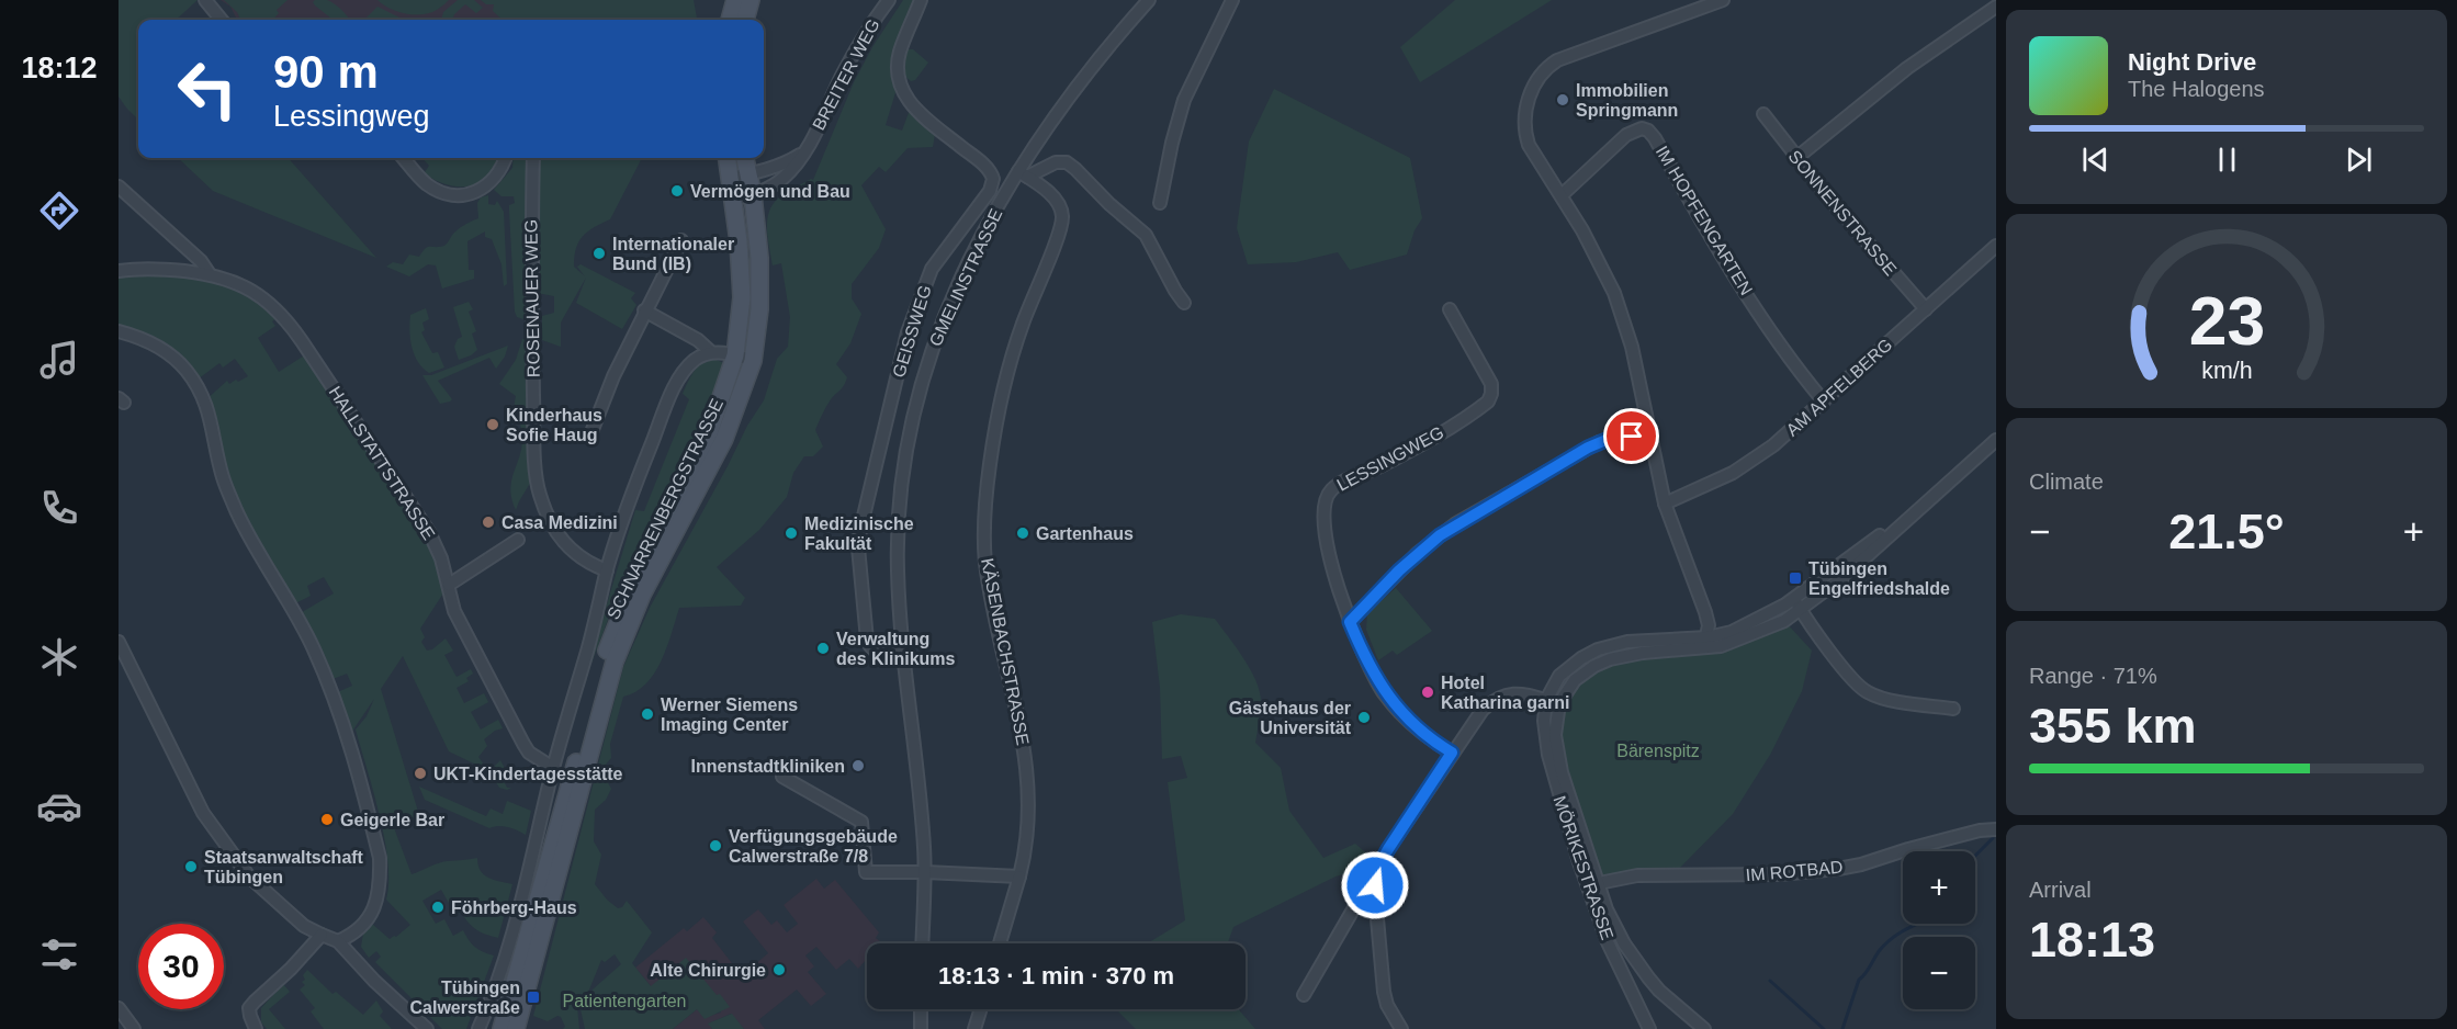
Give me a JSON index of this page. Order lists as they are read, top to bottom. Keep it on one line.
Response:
{"streets":{"street":["BREITER WEG","SONNENSTRASSE","IM HOPFENGARTEN","GMELINSTRASSE","ROSENAUER WEG","GEISSWEG","AM APFELBERG","LESSINGWEG","HALLSTATTSTRASSE","SCHNARRENBERGSTRASSE","KÄSENBACHSTRASSE","MÖRIKESTRASSE","IM ROTBAD"]},"crossings":[["BREITER WEG","SCHNARRENBERGSTRASSE"],["SONNENSTRASSE","AM APFELBERG"],["IM HOPFENGARTEN","AM APFELBERG"],["GMELINSTRASSE","GEISSWEG"],["GMELINSTRASSE","KÄSENBACHSTRASSE"],["MÖRIKESTRASSE","IM ROTBAD"]],"parks":["Bärenspitz","Patientengarten"],"places":{"other":["Immobilien Springmann","Vermögen und Bau","Internationaler Bund (IB)","Kinderhaus Sofie Haug","Casa Medizini","Medizinische Fakultät","Gartenhaus","Verwaltung des Klinikums","Hotel Katharina garni","Werner Siemens Imaging Center","Gästehaus der Universität","Innenstadtkliniken","UKT-Kindertagesstätte","Geigerle Bar","Verfügungsgebäude Calwerstraße 7/8","Staatsanwaltschaft Tübingen","Föhrberg-Haus","Alte Chirurgie"],"transit":["Tübingen Engelfriedshalde","Tübingen Calwerstraße"]},"page":{"tabs":"18:12","turn":["90 m","Lessingweg"],"song":["Night Drive","The Halogens"],"tile":["Climate",["Range · 71%","355 km"],["Arrival","18:13"]],"heat":["−","21.5°","+"],"map_buttons":["+","−"],"limit":"30","trip":"18:13 · 1 min · 370 m","gauge":["23","km/h"]}}
